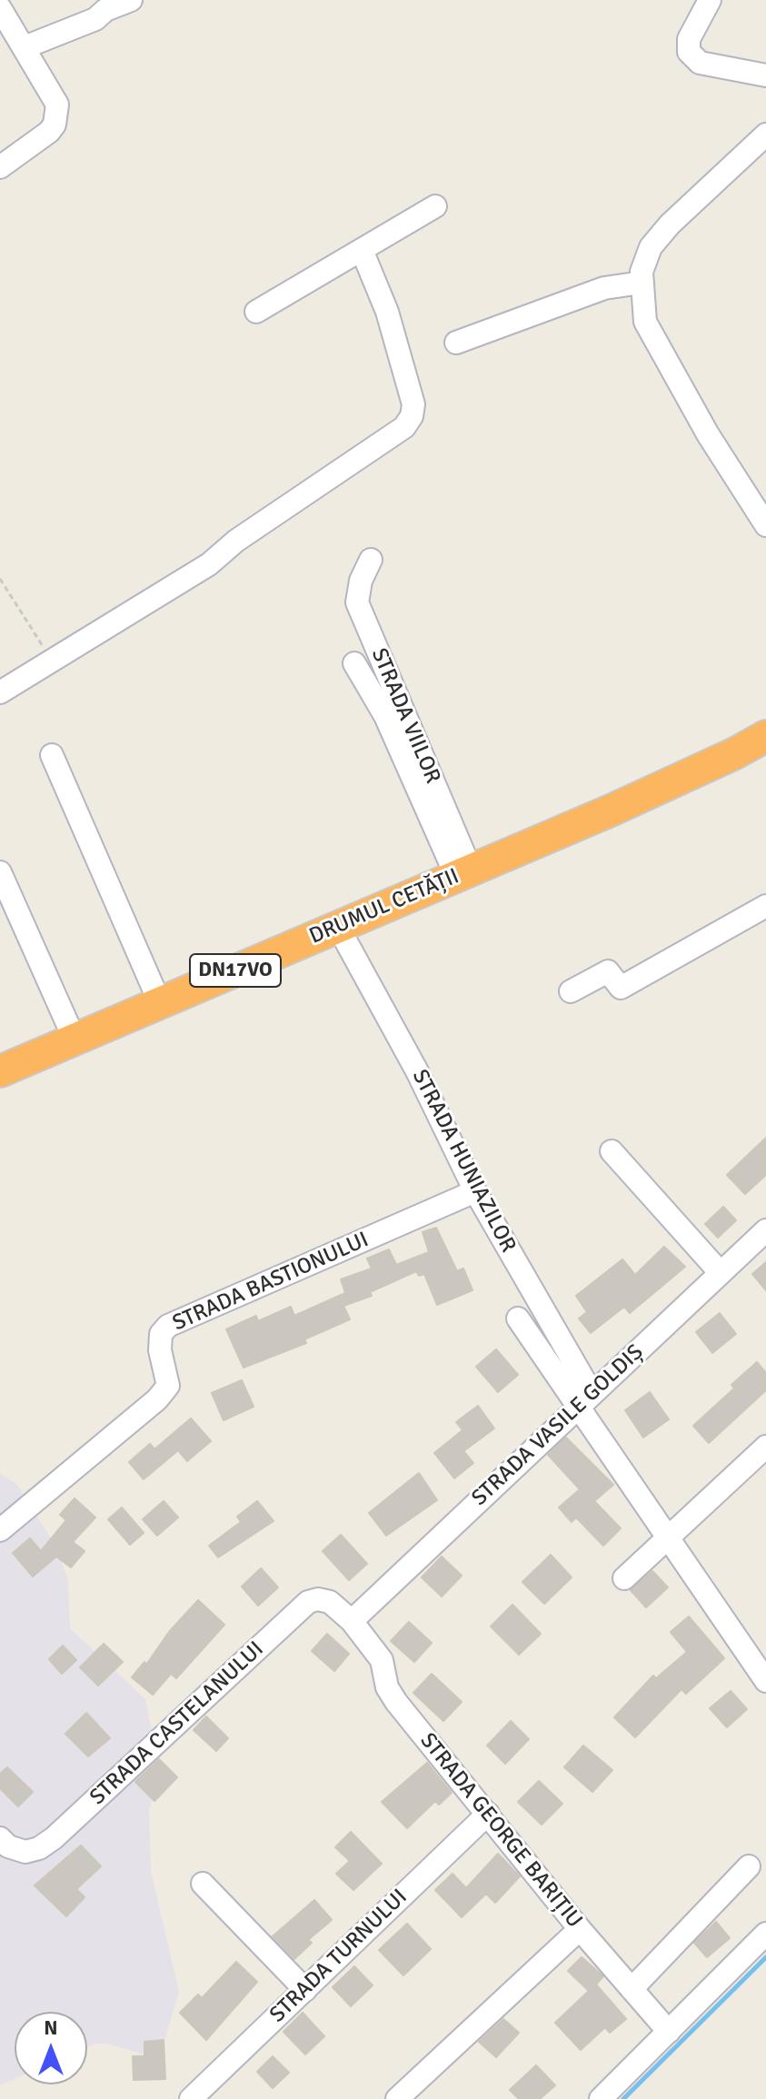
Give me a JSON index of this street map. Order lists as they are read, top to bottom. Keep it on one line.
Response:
{"streets":{"highway":["DRUMUL CETĂȚII","DN17VO"],"street":["STRADA VIILOR","STRADA HUNIAZILOR","STRADA BASTIONULUI","STRADA VASILE GOLDIȘ","STRADA CASTELANULUI","STRADA GEORGE BARIȚIU","STRADA TURNULUI"]},"crossings":[["STRADA VIILOR","DRUMUL CETĂȚII"],["DRUMUL CETĂȚII","STRADA HUNIAZILOR"],["STRADA HUNIAZILOR","STRADA BASTIONULUI"],["STRADA HUNIAZILOR","STRADA VASILE GOLDIȘ"],["STRADA VASILE GOLDIȘ","STRADA CASTELANULUI"],["STRADA VASILE GOLDIȘ","STRADA GEORGE BARIȚIU"],["STRADA CASTELANULUI","STRADA GEORGE BARIȚIU"],["STRADA GEORGE BARIȚIU","STRADA TURNULUI"]],"north":"top"}
